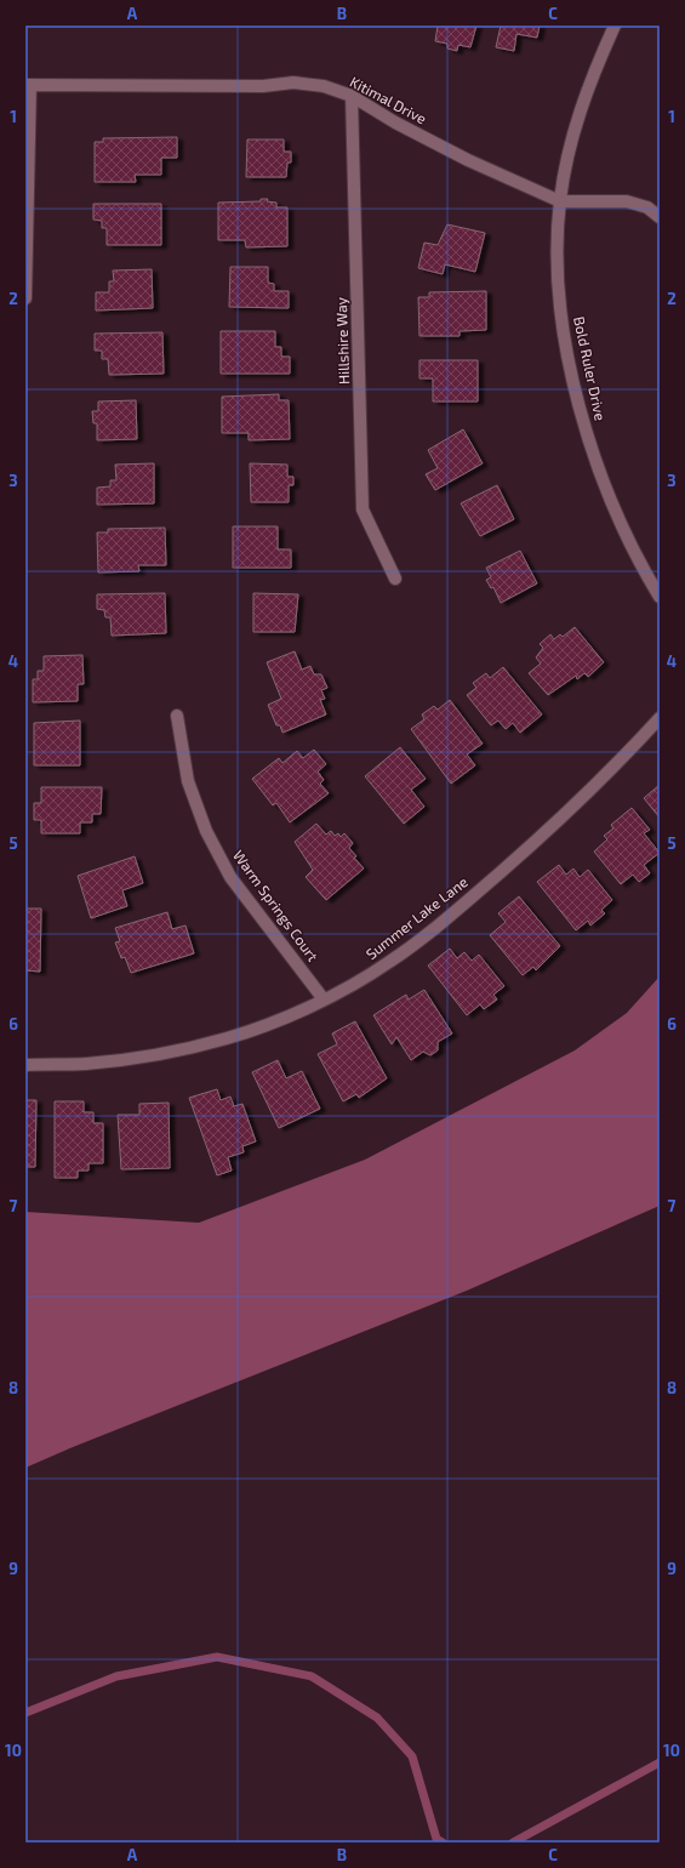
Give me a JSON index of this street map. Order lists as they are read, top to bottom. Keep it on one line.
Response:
{"streets":{"street":["Kitimal Drive","Hillshire Way","Bold Ruler Drive","Warm Springs Court","Summer Lake Lane"]},"crossings":[["Kitimal Drive","Hillshire Way"],["Kitimal Drive","Bold Ruler Drive"],["Warm Springs Court","Summer Lake Lane"]],"grid":{"columns":["A","B","C"],"rows":["1","2","3","4","5","6","7","8","9","10"]}}
